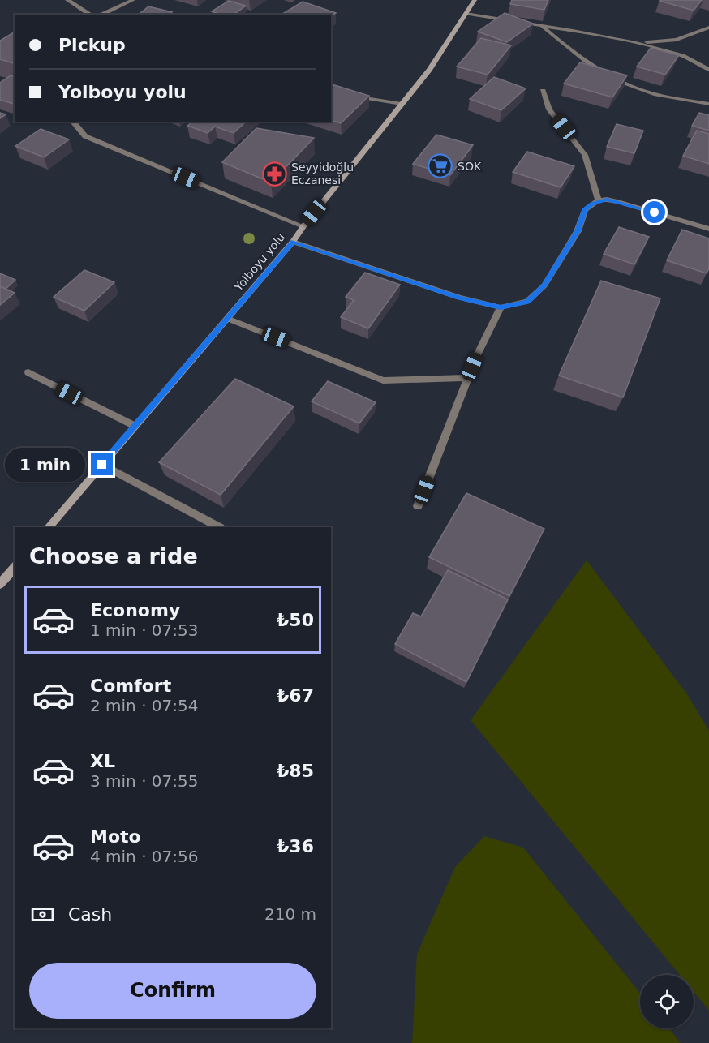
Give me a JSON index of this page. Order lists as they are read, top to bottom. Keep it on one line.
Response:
{"streets":{"main road":["Yolboyu yolu"]},"places":{"supermarket":["SOK"],"pharmacy":["Seyyidoğlu Eczanesi"]},"page":{"banner":["Pickup","Yolboyu yolu"],"bubble":"1 min","heading":"Choose a ride","list":[{"name":"Economy","note":"1 min · 07:53","value":"₺50"},{"name":"Comfort","note":"2 min · 07:54","value":"₺67"},{"name":"XL","note":"3 min · 07:55","value":"₺85"},{"name":"Moto","note":"4 min · 07:56","value":"₺36"}],"pay":["Cash","210 m"],"buttons":"Confirm"}}
